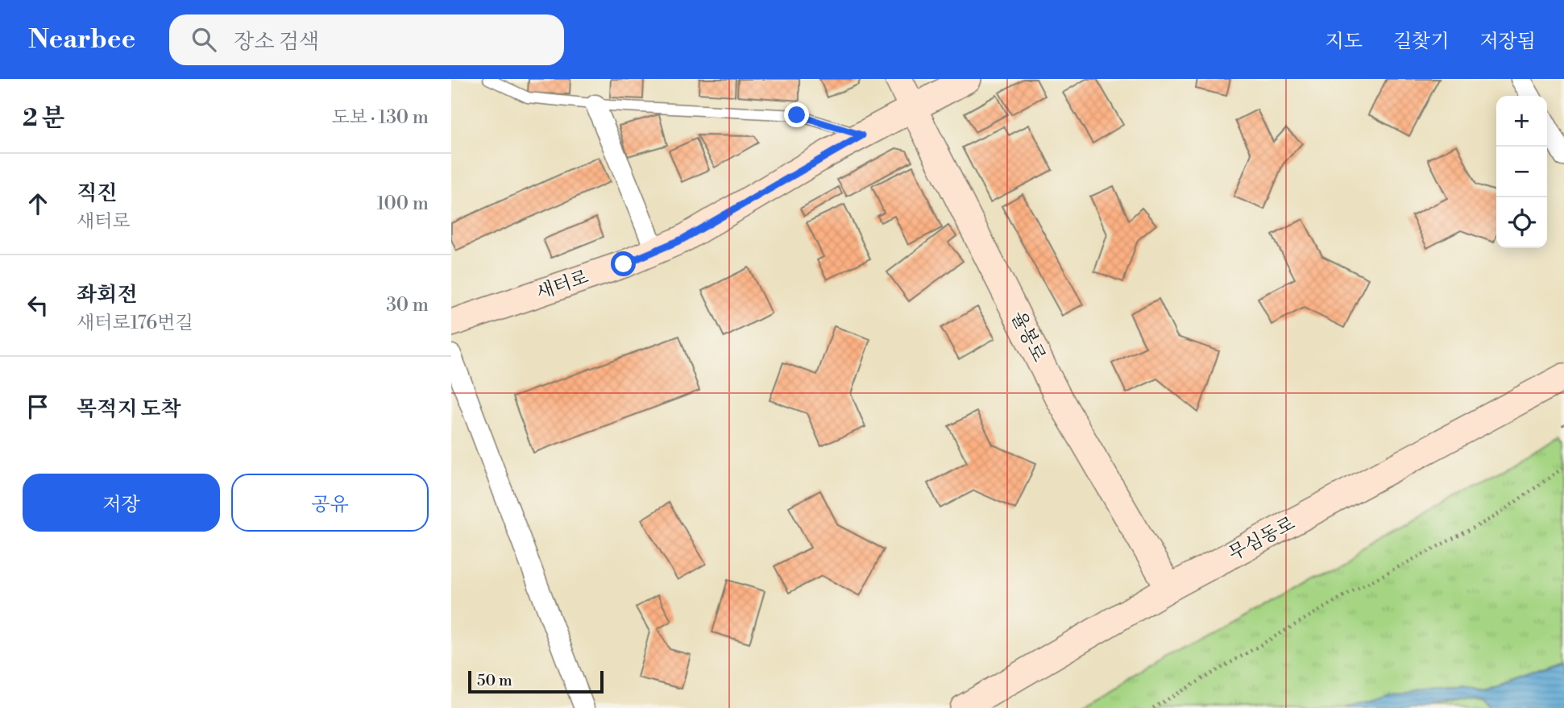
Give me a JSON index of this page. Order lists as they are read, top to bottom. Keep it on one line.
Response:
{"streets":{"street":["새터로","율봉로","무심동로"]},"crossings":[["새터로","율봉로"],["율봉로","무심동로"]],"scale_bar":"50 m","page":{"header":"Nearbee","search":"장소 검색","nav":["지도","길찾기","저장됨"],"heading":["2 분","도보 · 130 m"],"map_buttons":["+","−"],"list":[["직진","새터로","100 m"],["좌회전","새터로176번길","30 m"],"목적지 도착"],"buttons":["저장","공유"],"scale":"50 m"}}
